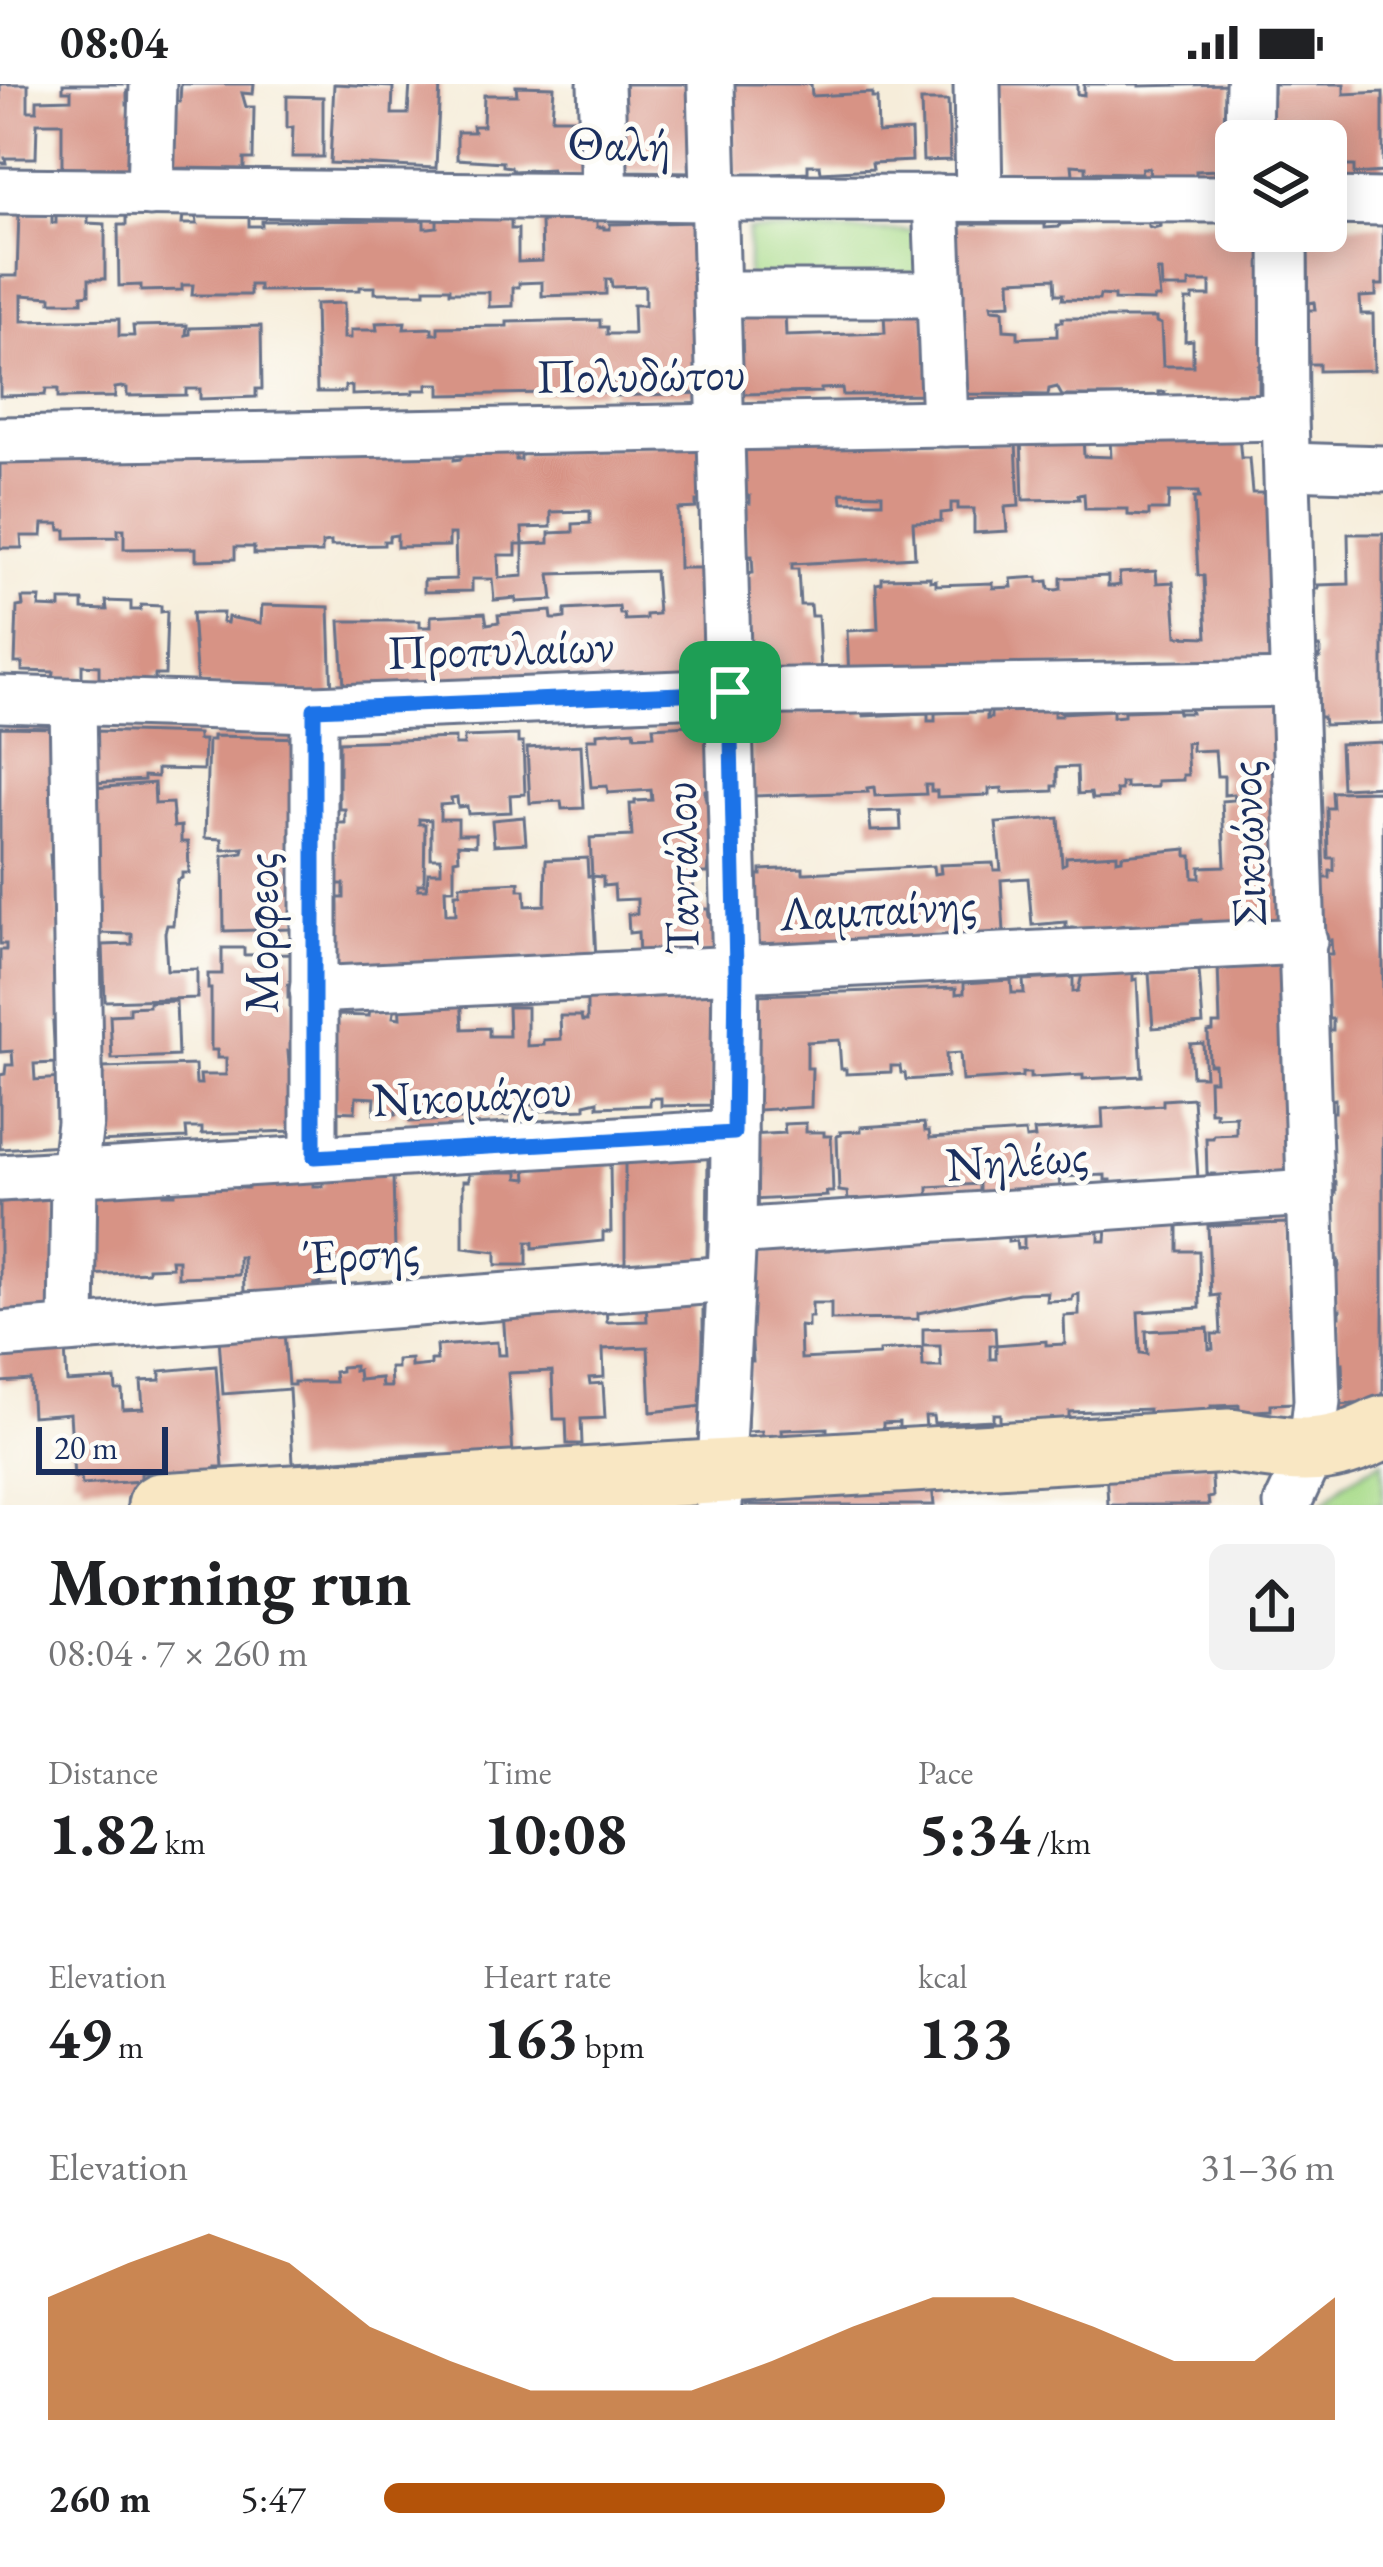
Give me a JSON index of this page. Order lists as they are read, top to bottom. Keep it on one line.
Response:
{"streets":{"street":["Θαλή","Πολυδώτου","Προπυλαίων","Σικυώνος","Ταντάλου","Λαμπαίνης","Μορφεος","Νικομάχου","Νηλέως","Έρσης"]},"crossings":[["Θαλή","Ταντάλου"],["Πολυδώτου","Σικυώνος"],["Πολυδώτου","Ταντάλου"],["Προπυλαίων","Σικυώνος"],["Προπυλαίων","Ταντάλου"],["Προπυλαίων","Μορφεος"],["Σικυώνος","Λαμπαίνης"],["Σικυώνος","Νηλέως"],["Ταντάλου","Λαμπαίνης"],["Ταντάλου","Νικομάχου"],["Ταντάλου","Νηλέως"],["Ταντάλου","Έρσης"],["Λαμπαίνης","Μορφεος"],["Μορφεος","Νικομάχου"]],"scale_bar":"20 m","page":{"status":"08:04","scale":"20 m","heading":["Morning run","08:04 · 7 × 260 m"],"stats":[["Distance","1.82 km"],["Time","10:08"],["Pace","5:34 /km"],["Elevation","49 m"],["Heart rate","163 bpm"],["kcal","133"]],"chart":["Elevation","31–36 m"],"list":[{"name":"260 m","note":"5:47"}]}}
